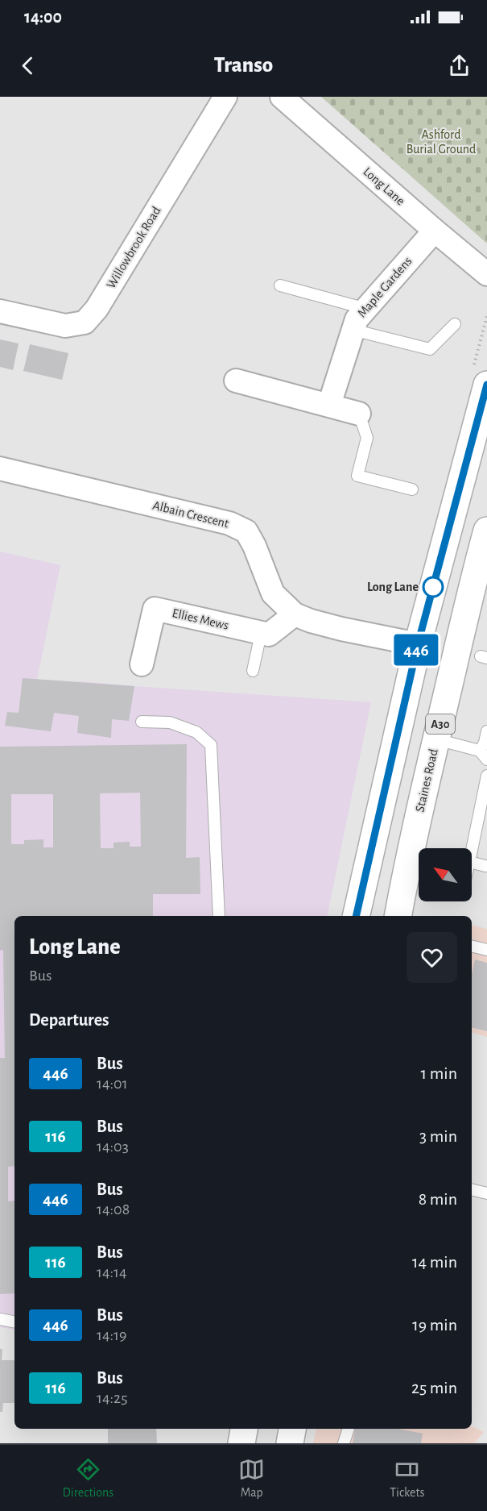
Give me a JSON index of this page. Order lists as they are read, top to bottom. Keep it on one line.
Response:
{"streets":{"highway":["A30","Staines Road"],"street":["Long Lane","Willowbrook Road","Maple Gardens","Albain Crescent","Ellies Mews"]},"crossings":[["Long Lane","Maple Gardens"]],"parks":["Ashford Burial Ground"],"places":["Long Lane"],"lines":["bus line 446"],"north":"top left","page":{"status":"14:00","header":"Transo","on_map":"446","heading":[["Long Lane","Bus"],"Departures"],"list":[{"mark":"446","name":"Bus","note":"14:01","value":"1 min"},{"mark":"116","name":"Bus","note":"14:03","value":"3 min"},{"mark":"446","name":"Bus","note":"14:08","value":"8 min"},{"mark":"116","name":"Bus","note":"14:14","value":"14 min"},{"mark":"446","name":"Bus","note":"14:19","value":"19 min"},{"mark":"116","name":"Bus","note":"14:25","value":"25 min"}],"tabs":["Directions","Map","Tickets"]}}
